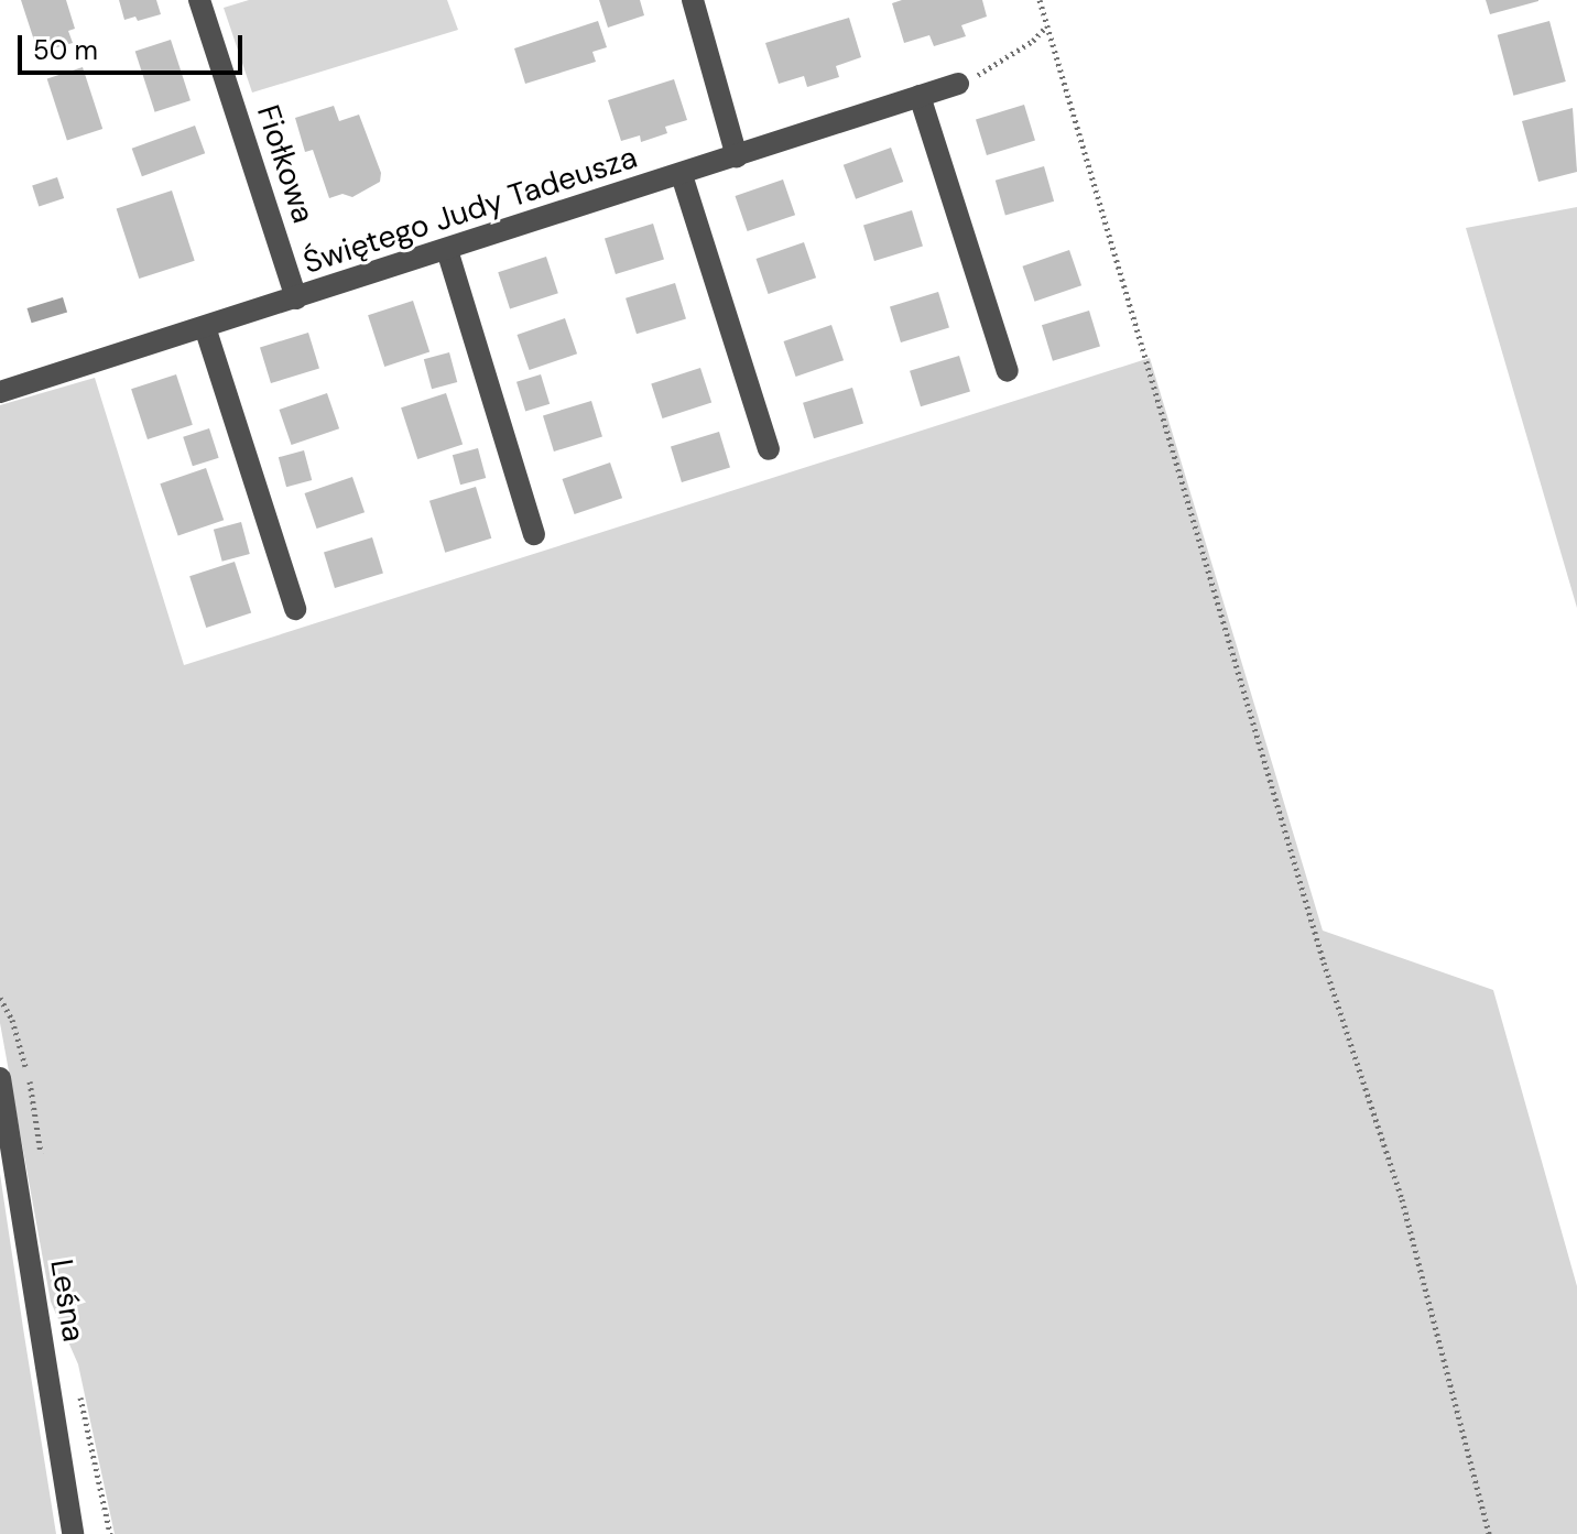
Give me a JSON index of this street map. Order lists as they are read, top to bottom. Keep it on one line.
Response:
{"streets":{"street":["Fiołkowa","Świętego Judy Tadeusza","Leśna"]},"crossings":[["Fiołkowa","Świętego Judy Tadeusza"]],"scale_bar":"50 m"}
